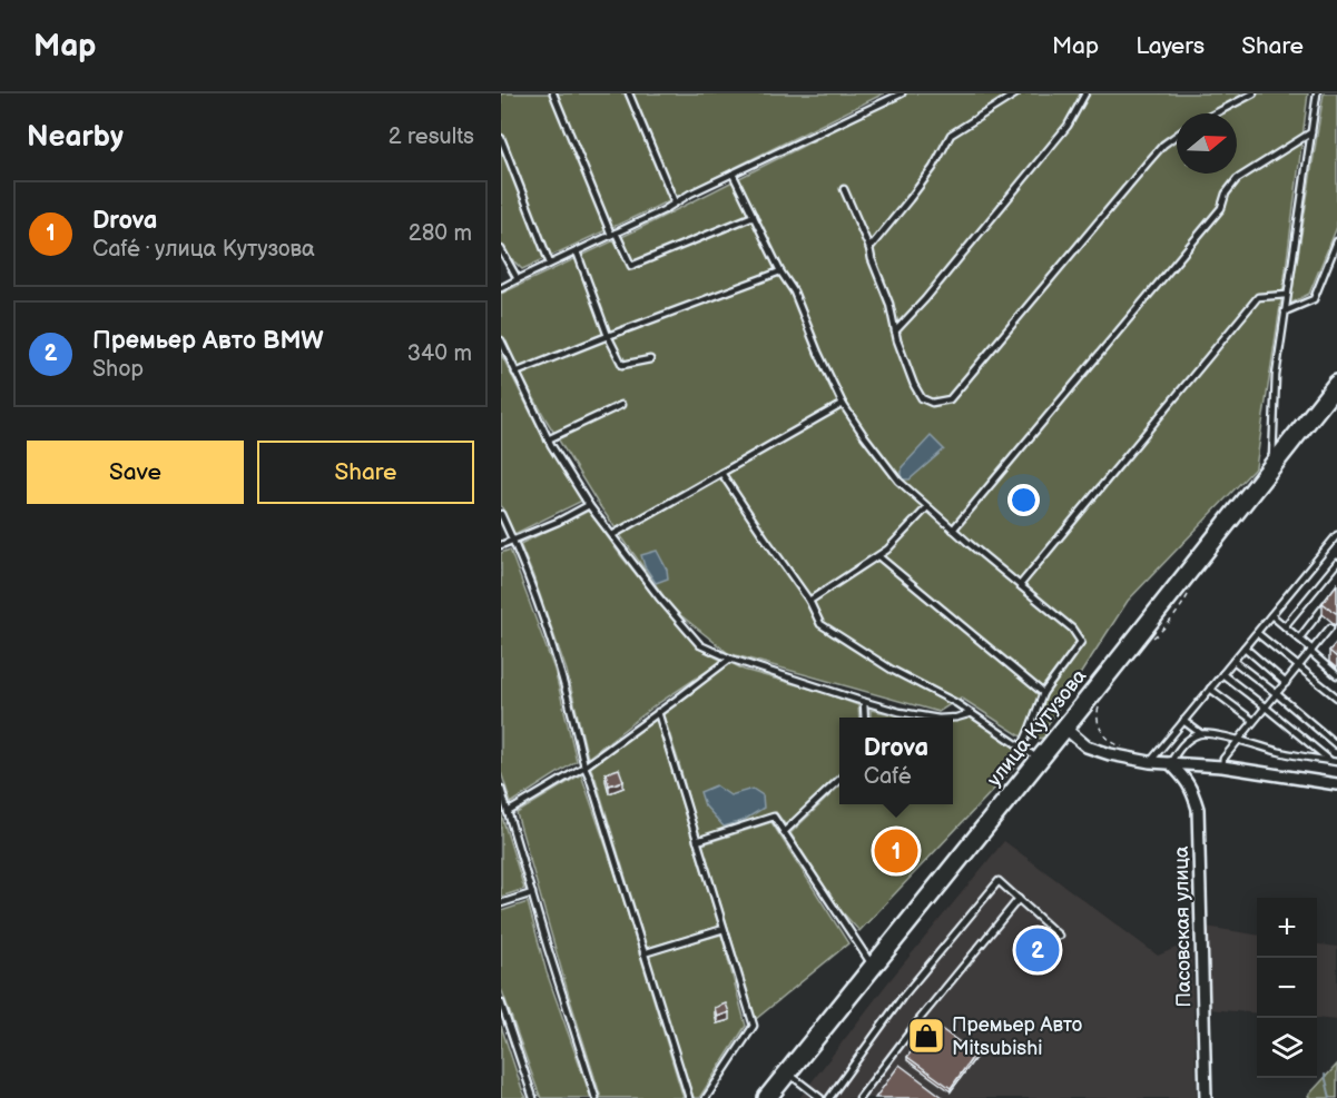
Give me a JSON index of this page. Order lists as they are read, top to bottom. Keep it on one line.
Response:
{"streets":{"main road":["улица Кутузова"],"street":["Пасовская улица"]},"places":{"shop":["Премьер Авто Mitsubishi"]},"north":"right","page":{"header":"Map","nav":["Map","Layers","Share"],"heading":["Nearby","2 results"],"list":[{"mark":"1","name":"Drova","note":"Café · улица Кутузова","value":"280 m"},{"mark":"2","name":"Премьер Авто BMW","note":"Shop","value":"340 m"}],"buttons":["Save","Share"],"popup":["Drova","Café"],"pins":["1","2"],"map_buttons":["+","−"]}}
